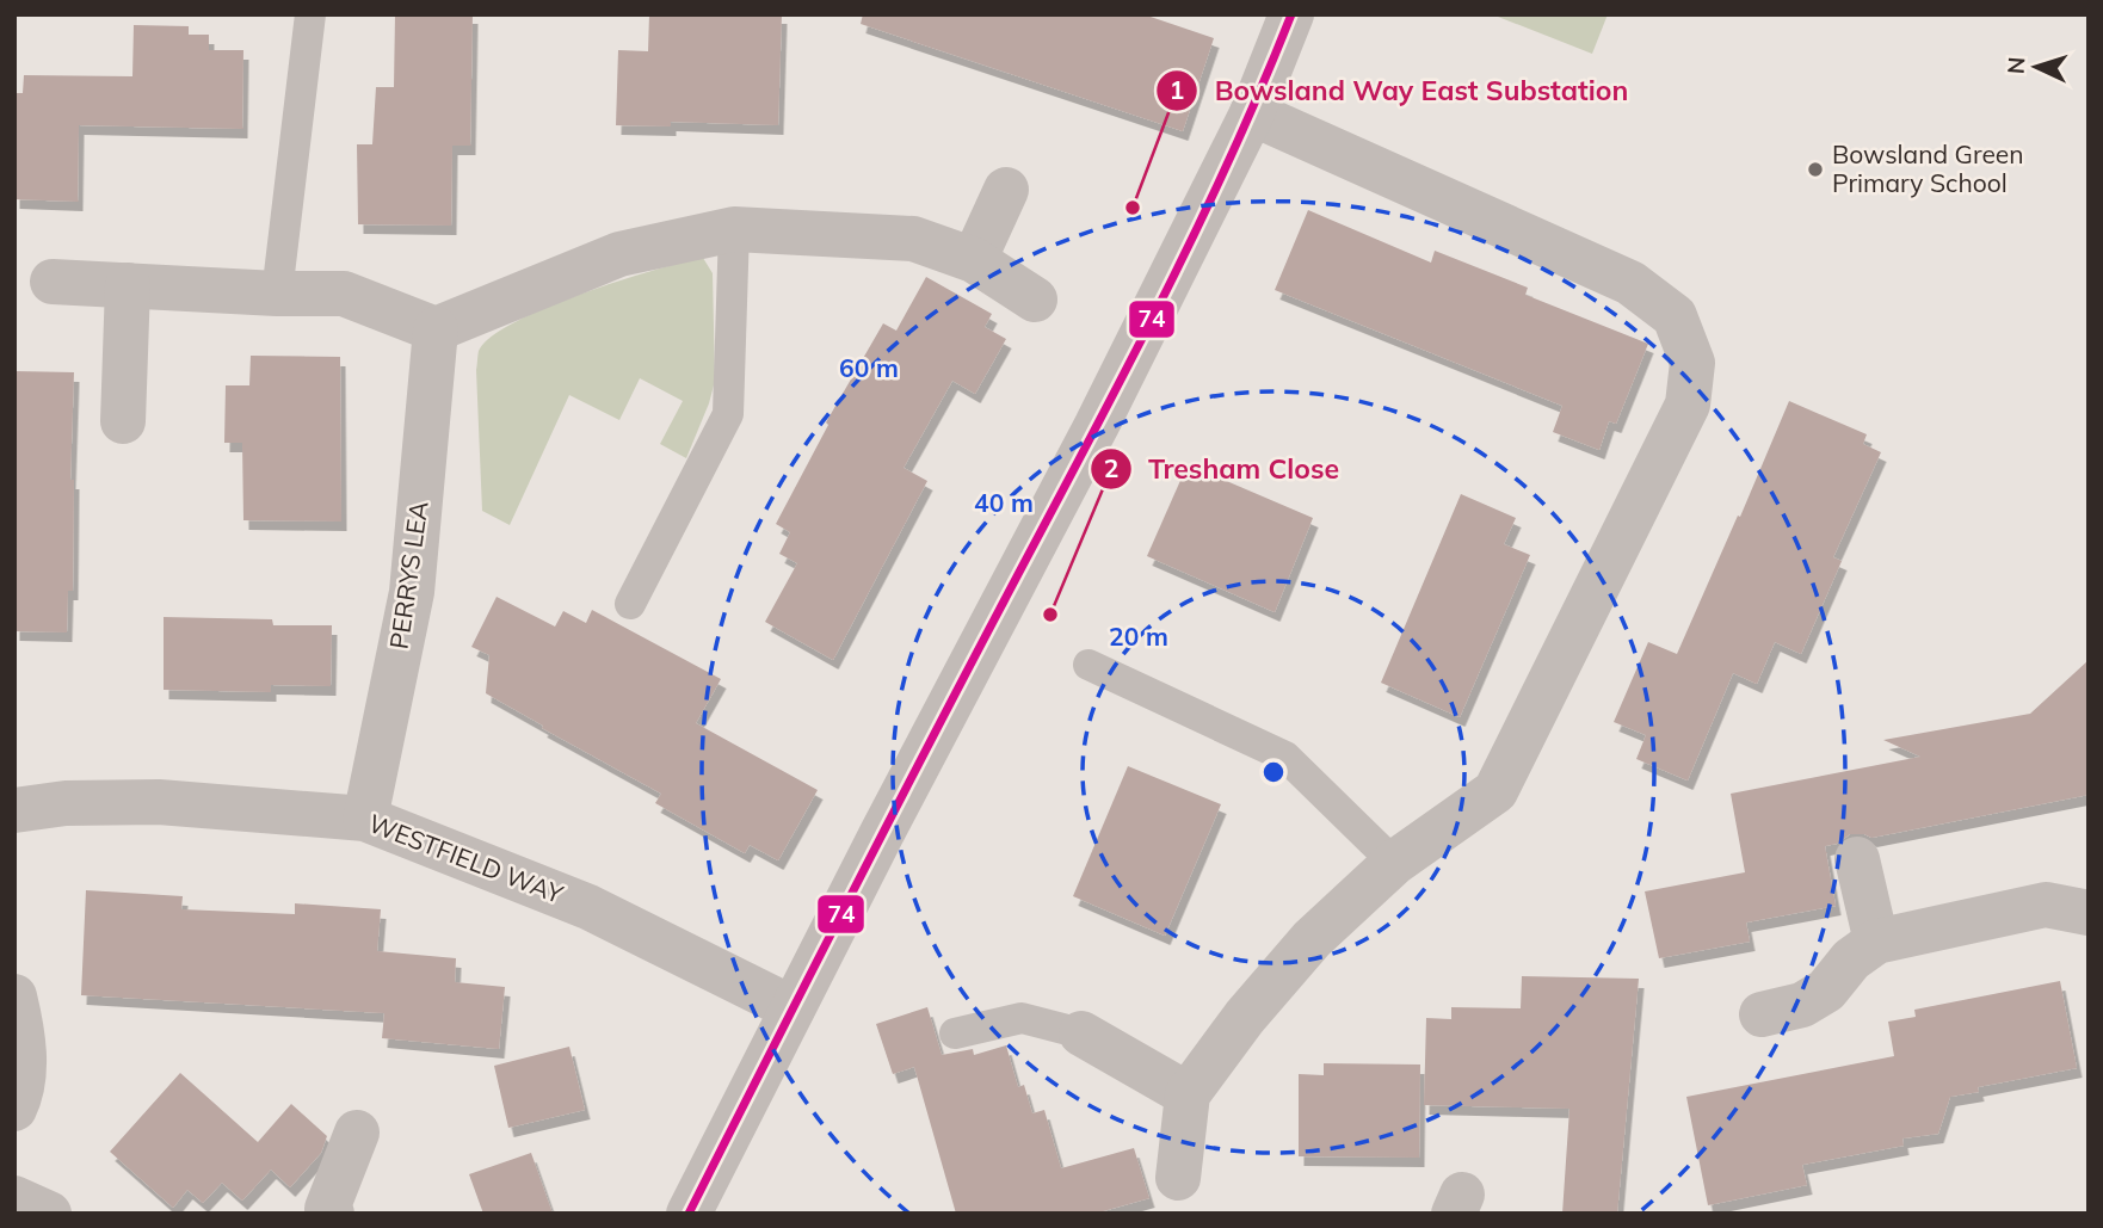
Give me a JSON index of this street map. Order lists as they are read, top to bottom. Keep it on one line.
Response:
{"streets":{"street":["PERRYS LEA","WESTFIELD WAY"]},"crossings":[["PERRYS LEA","WESTFIELD WAY"]],"places":["Bowsland Green Primary School","Bowsland Way East Substation","Tresham Close"],"lines":["transit line 74"],"north":"left","rings":["60 m","40 m","20 m"]}
